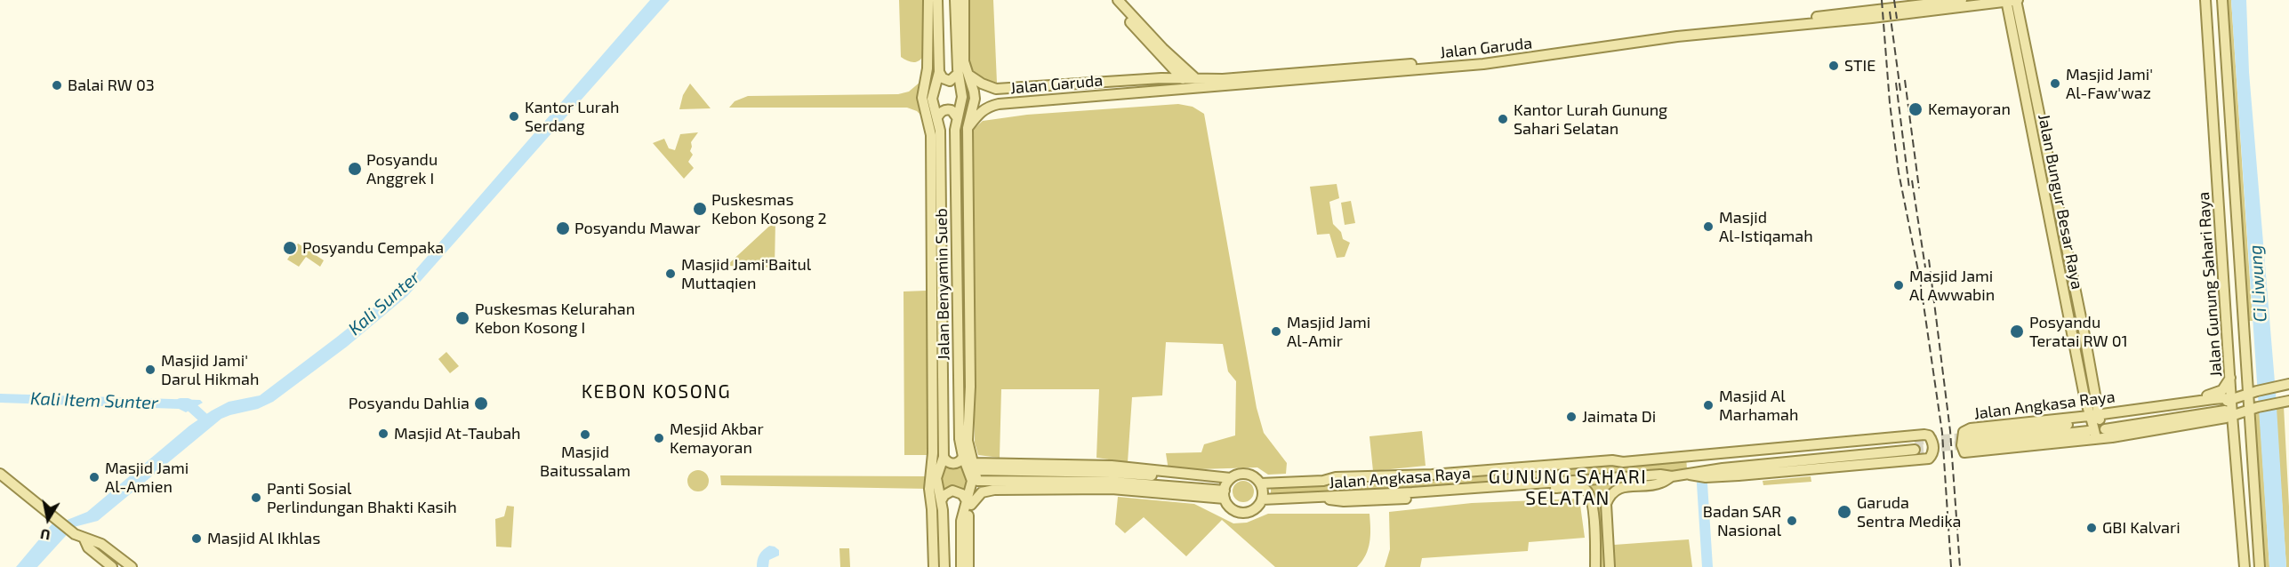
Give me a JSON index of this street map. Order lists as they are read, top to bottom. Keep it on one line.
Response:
{"streets":{"main road":["Jalan Garuda","Jalan Bungur Besar Raya","Jalan Benyamin Sueb","Jalan Gunung Sahari Raya","Jalan Angkasa Raya"]},"crossings":[["Jalan Garuda","Jalan Bungur Besar Raya"],["Jalan Garuda","Jalan Benyamin Sueb"],["Jalan Bungur Besar Raya","Jalan Angkasa Raya"],["Jalan Gunung Sahari Raya","Jalan Angkasa Raya"]],"districts":["KEBON KOSONG","GUNUNG SAHARI SELATAN"],"water":["Ci Liwung","Kali Sunter","Kali Item Sunter"],"places":["STIE","Masjid Jami' Al-Faw'waz","Balai RW 03","Kemayoran","Kantor Lurah Serdang","Kantor Lurah Gunung Sahari Selatan","Posyandu Anggrek I","Puskesmas Kebon Kosong 2","Masjid Al-Istiqamah","Posyandu Mawar","Posyandu Cempaka","Masjid Jami'Baitul Muttaqien","Masjid Jami Al Awwabin","Puskesmas Kelurahan Kebon Kosong I","Masjid Jami Al-Amir","Posyandu Teratai RW 01","Masjid Jami' Darul Hikmah","Posyandu Dahlia","Masjid Al Marhamah","Jaimata Di","Masjid At-Taubah","Masjid Baitussalam","Mesjid Akbar Kemayoran","Masjid Jami Al-Amien","Panti Sosial Perlindungan Bhakti Kasih","Garuda Sentra Medika","Badan SAR Nasional","GBI Kalvari","Masjid Al Ikhlas"],"north":"bottom"}
